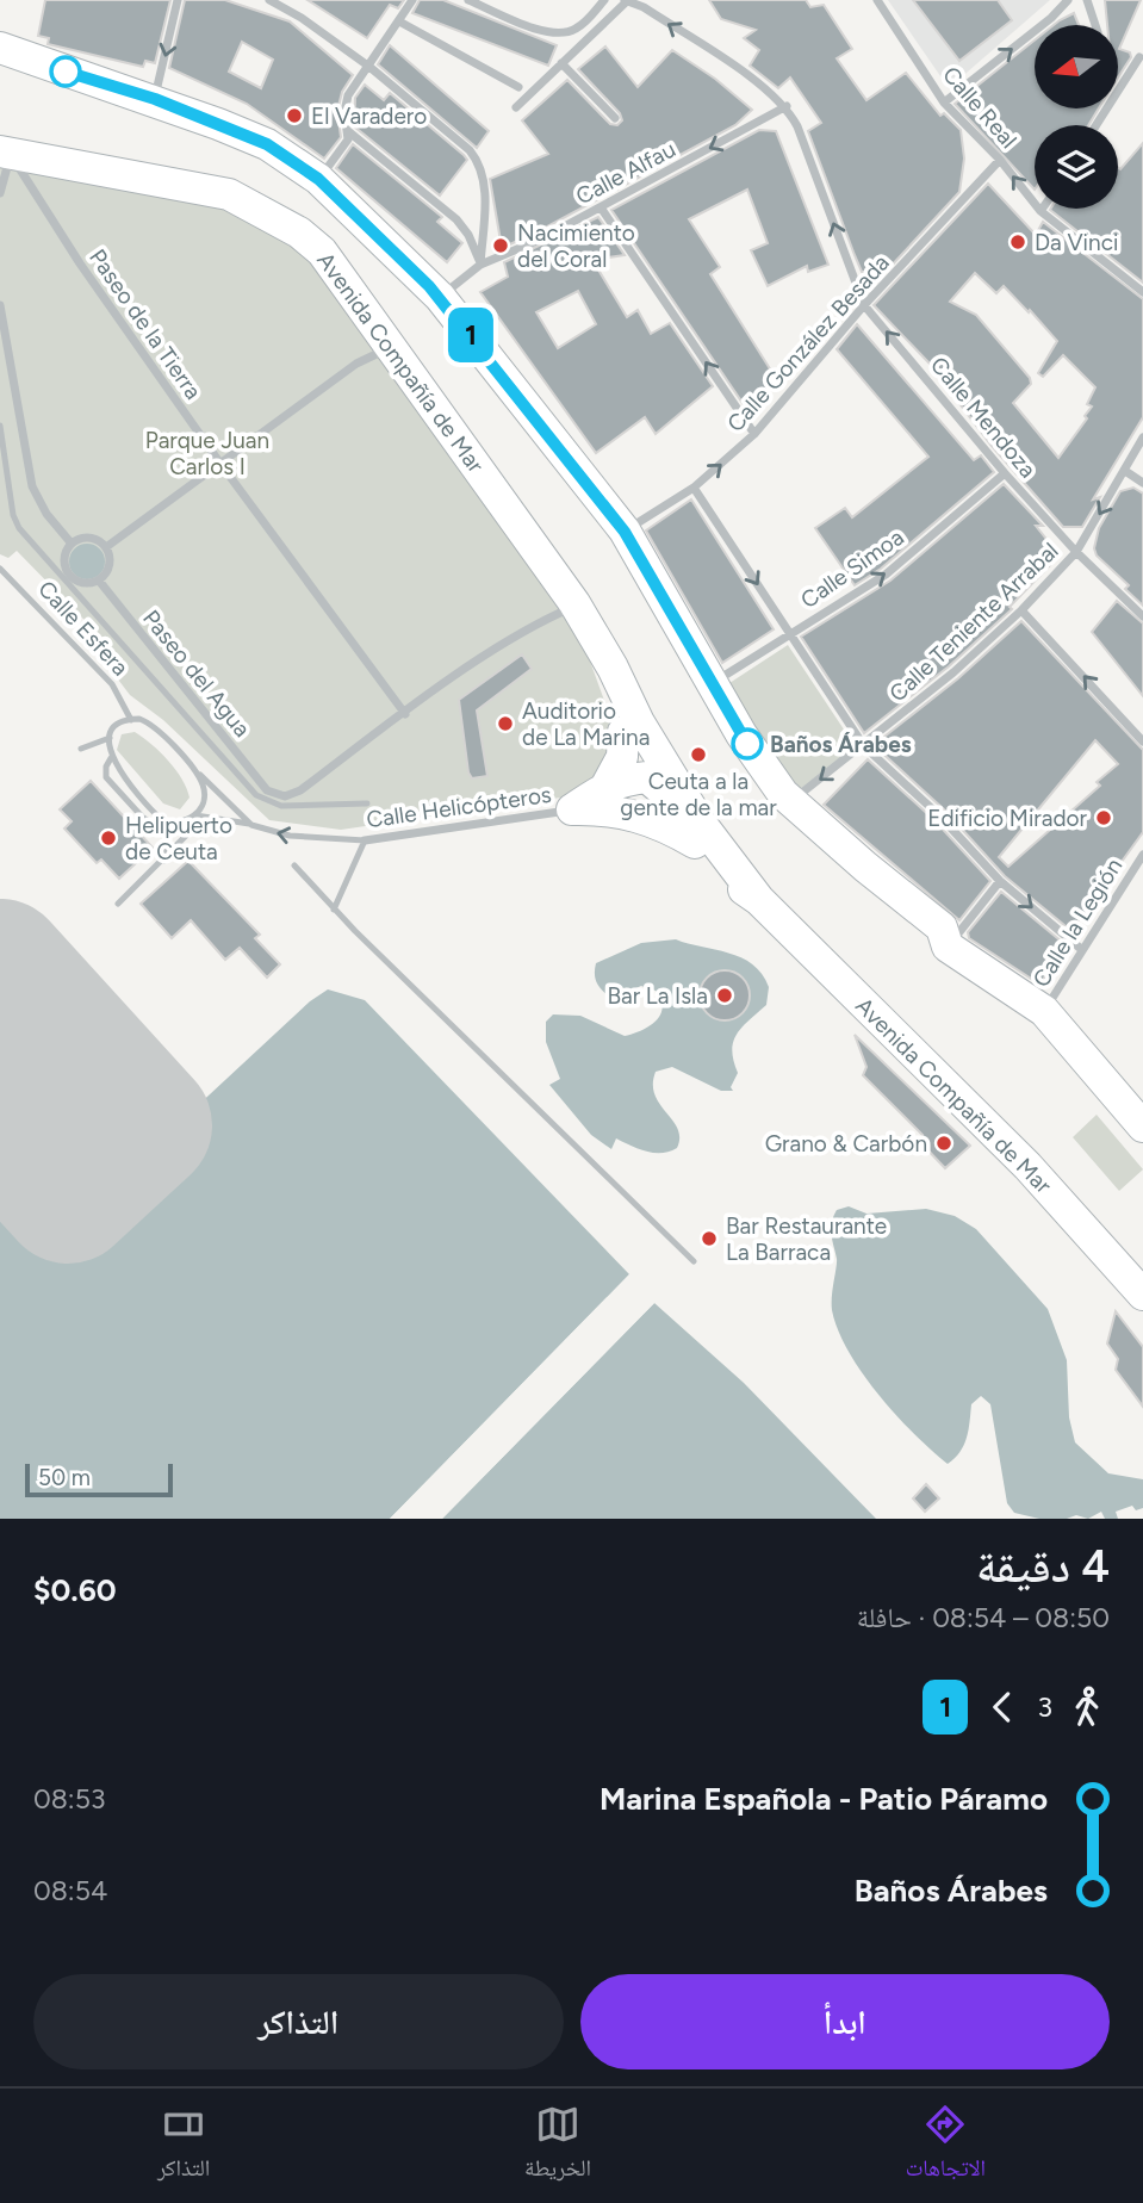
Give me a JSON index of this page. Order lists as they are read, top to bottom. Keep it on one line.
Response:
{"streets":{"street":["Calle Real","Calle Alfau","Paseo de la Tierra","Calle González Besada","Avenida Compañía de Mar","Calle Mendoza","Calle Simoa","Calle Teniente Arrabal","Paseo del Agua","Calle Helicópteros","Calle la Legión"],"lane":["Calle Esfera"]},"crossings":[["Calle Real","Calle González Besada"],["Calle Alfau","Calle Mendoza"],["Paseo de la Tierra","Avenida Compañía de Mar"],["Paseo de la Tierra","Paseo del Agua"],["Calle González Besada","Calle Mendoza"],["Calle Mendoza","Calle Simoa"],["Calle Mendoza","Calle Teniente Arrabal"],["Calle Esfera","Calle Helicópteros"]],"one_way":["Calle Alfau","Calle Mendoza","Calle Simoa","Calle Teniente Arrabal"],"parks":["Parque Juan Carlos I"],"places":["El Varadero","Da Vinci","Nacimiento del Coral","Auditorio de La Marina","Baños Árabes","Ceuta a la gente de la mar","Edificio Mirador","Helipuerto de Ceuta","Bar La Isla","Grano & Carbón","Bar Restaurante La Barraca"],"lines":["bus line 1"],"scale_bar":"50 m","north":"left","page":{"on_map":"1","scale":"50 m","heading":["4 دقيقة","08:50 – 08:54 · حافلة","$0.60"],"legs":["3","1"],"list":[{"name":"Marina Española - Patio Páramo","value":"08:53"},{"name":"Baños Árabes","value":"08:54"}],"buttons":["ابدأ","التذاكر"],"tabs":["الاتجاهات","الخريطة","التذاكر"]}}
